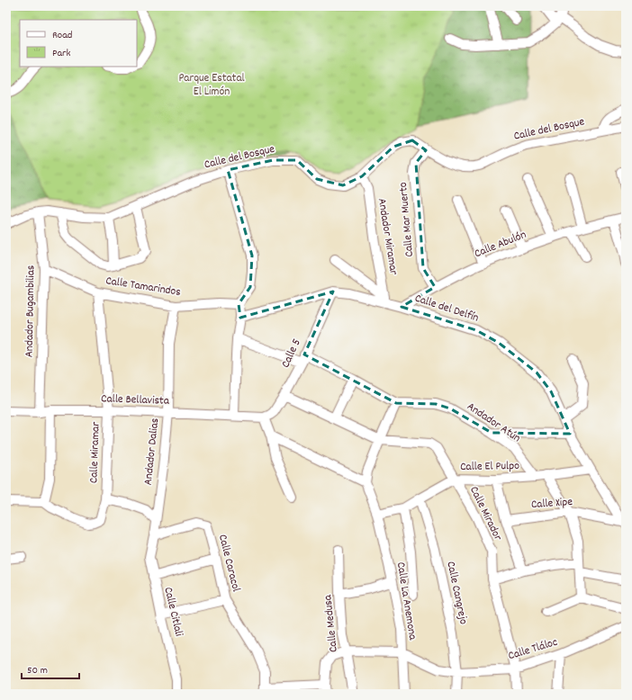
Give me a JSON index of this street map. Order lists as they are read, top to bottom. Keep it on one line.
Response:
{"streets":{"street":["Calle del Bosque","Calle Mar Muerto","Andador Miramar","Calle Abulón","Calle Tamarindos","Calle del Delfín","Andador Bugambilias","Calle 5","Calle Bellavista","Andador Atún","Andador Dalias","Calle Miramar","Calle El Pulpo","Calle Xipe","Calle Mirador","Calle Caracol","Calle Cangrejo","Calle La Anemona","Calle Citlali","Calle Medusa","Calle Tláloc"]},"crossings":[["Calle del Bosque","Calle Mar Muerto"],["Calle del Bosque","Andador Miramar"],["Calle del Bosque","Andador Bugambilias"],["Calle Mar Muerto","Calle Abulón"],["Andador Miramar","Calle del Delfín"],["Calle Abulón","Calle del Delfín"],["Calle Tamarindos","Calle del Delfín"],["Calle Tamarindos","Andador Bugambilias"],["Calle Tamarindos","Calle 5"],["Calle Tamarindos","Andador Dalias"],["Calle Tamarindos","Calle Miramar"],["Calle del Delfín","Calle 5"],["Calle del Delfín","Calle El Pulpo"],["Calle del Delfín","Calle Xipe"],["Andador Bugambilias","Calle Bellavista"],["Calle 5","Calle Bellavista"],["Calle Bellavista","Andador Dalias"],["Calle Bellavista","Calle Miramar"],["Andador Atún","Calle El Pulpo"],["Andador Dalias","Calle Caracol"],["Andador Dalias","Calle Citlali"],["Calle El Pulpo","Calle Mirador"],["Calle El Pulpo","Calle Cangrejo"],["Calle El Pulpo","Calle La Anemona"],["Calle Mirador","Calle Tláloc"],["Calle Caracol","Calle Citlali"],["Calle Cangrejo","Calle Tláloc"],["Calle La Anemona","Calle Tláloc"]],"parks":["Parque Estatal El Limón"],"legend":["Road","Park"],"scale_bar":"50 m"}
